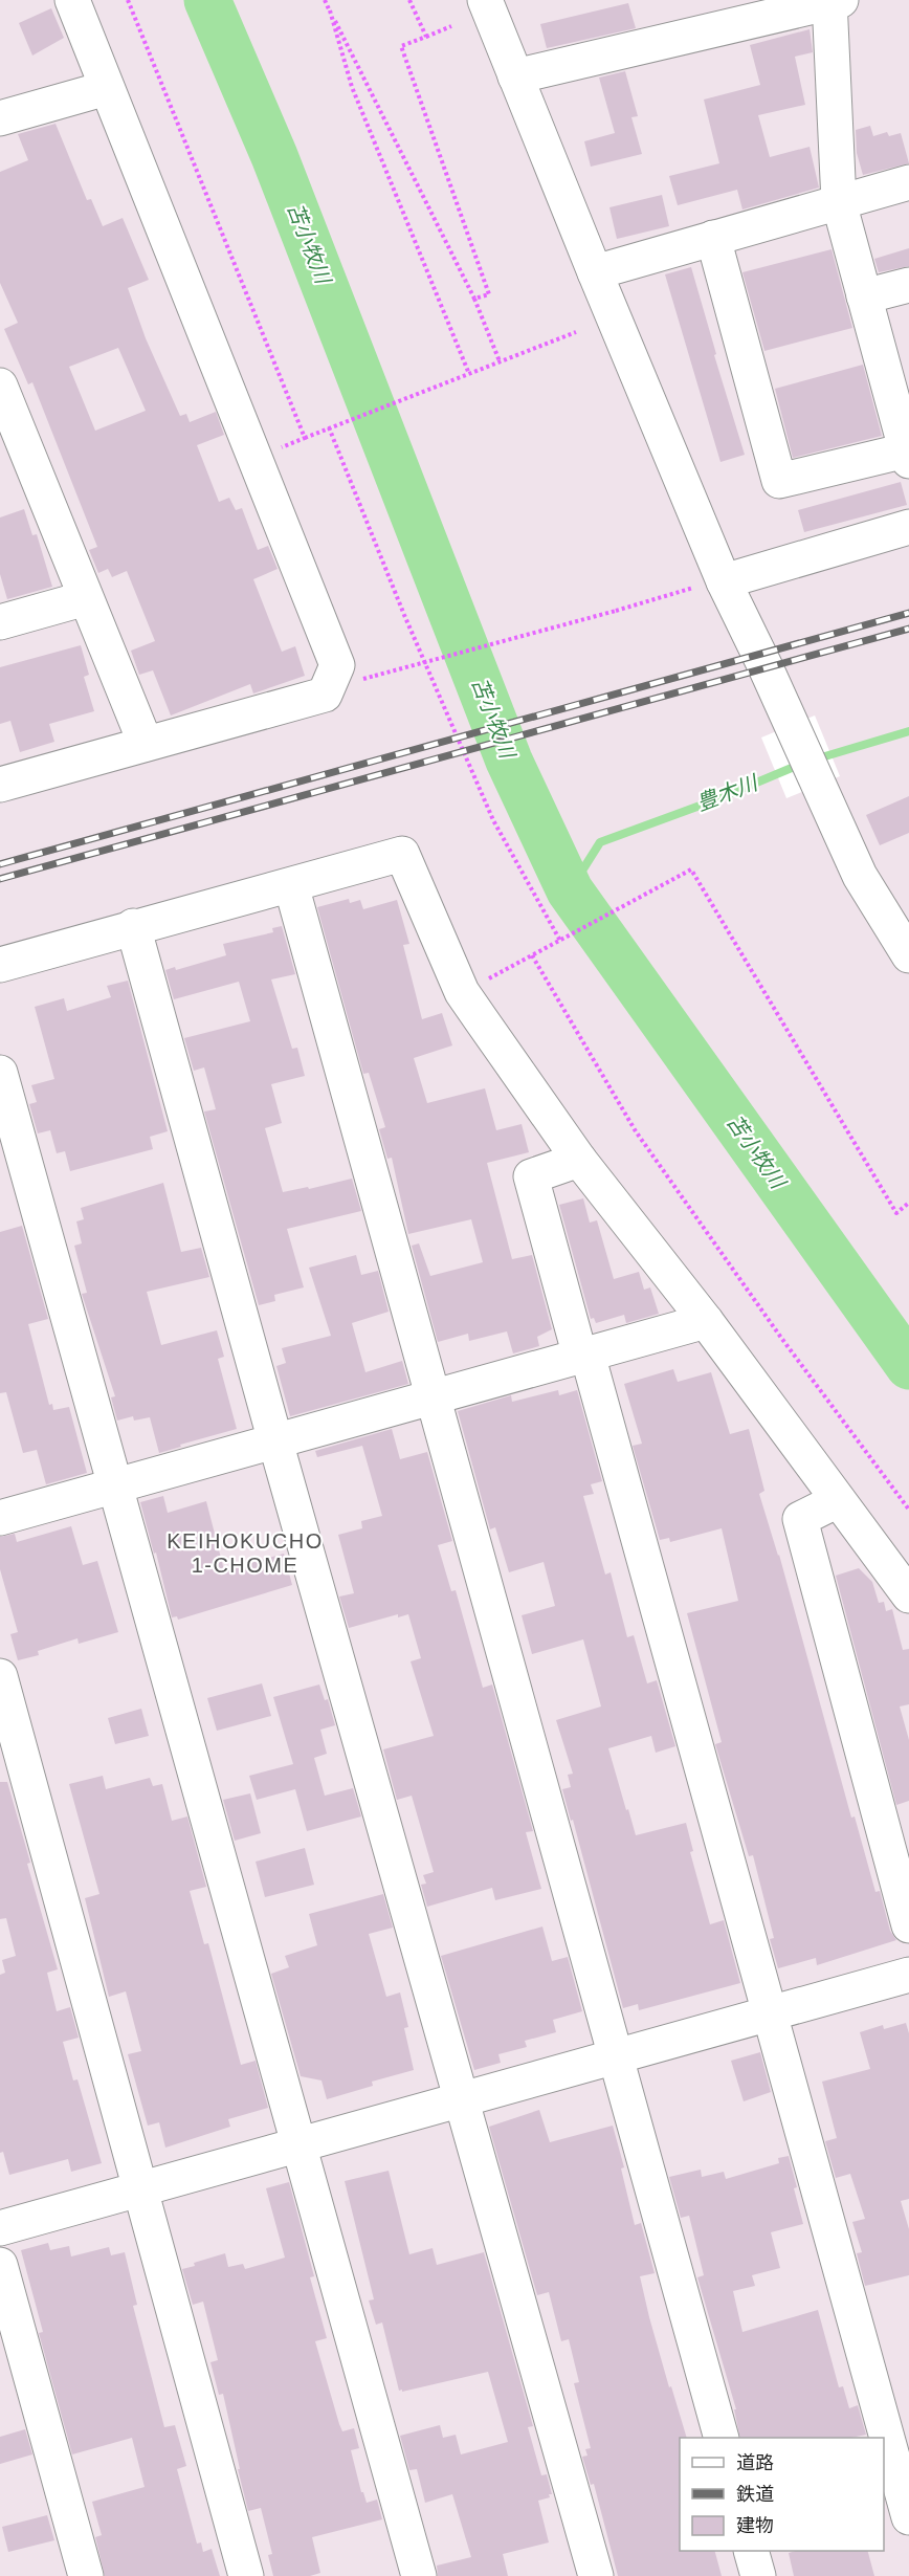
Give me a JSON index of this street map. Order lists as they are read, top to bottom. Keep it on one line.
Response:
{"districts":["KEIHOKUCHO 1-CHOME"],"water":["苫小牧川","豊木川"],"legend":["道路","鉄道","建物"]}
